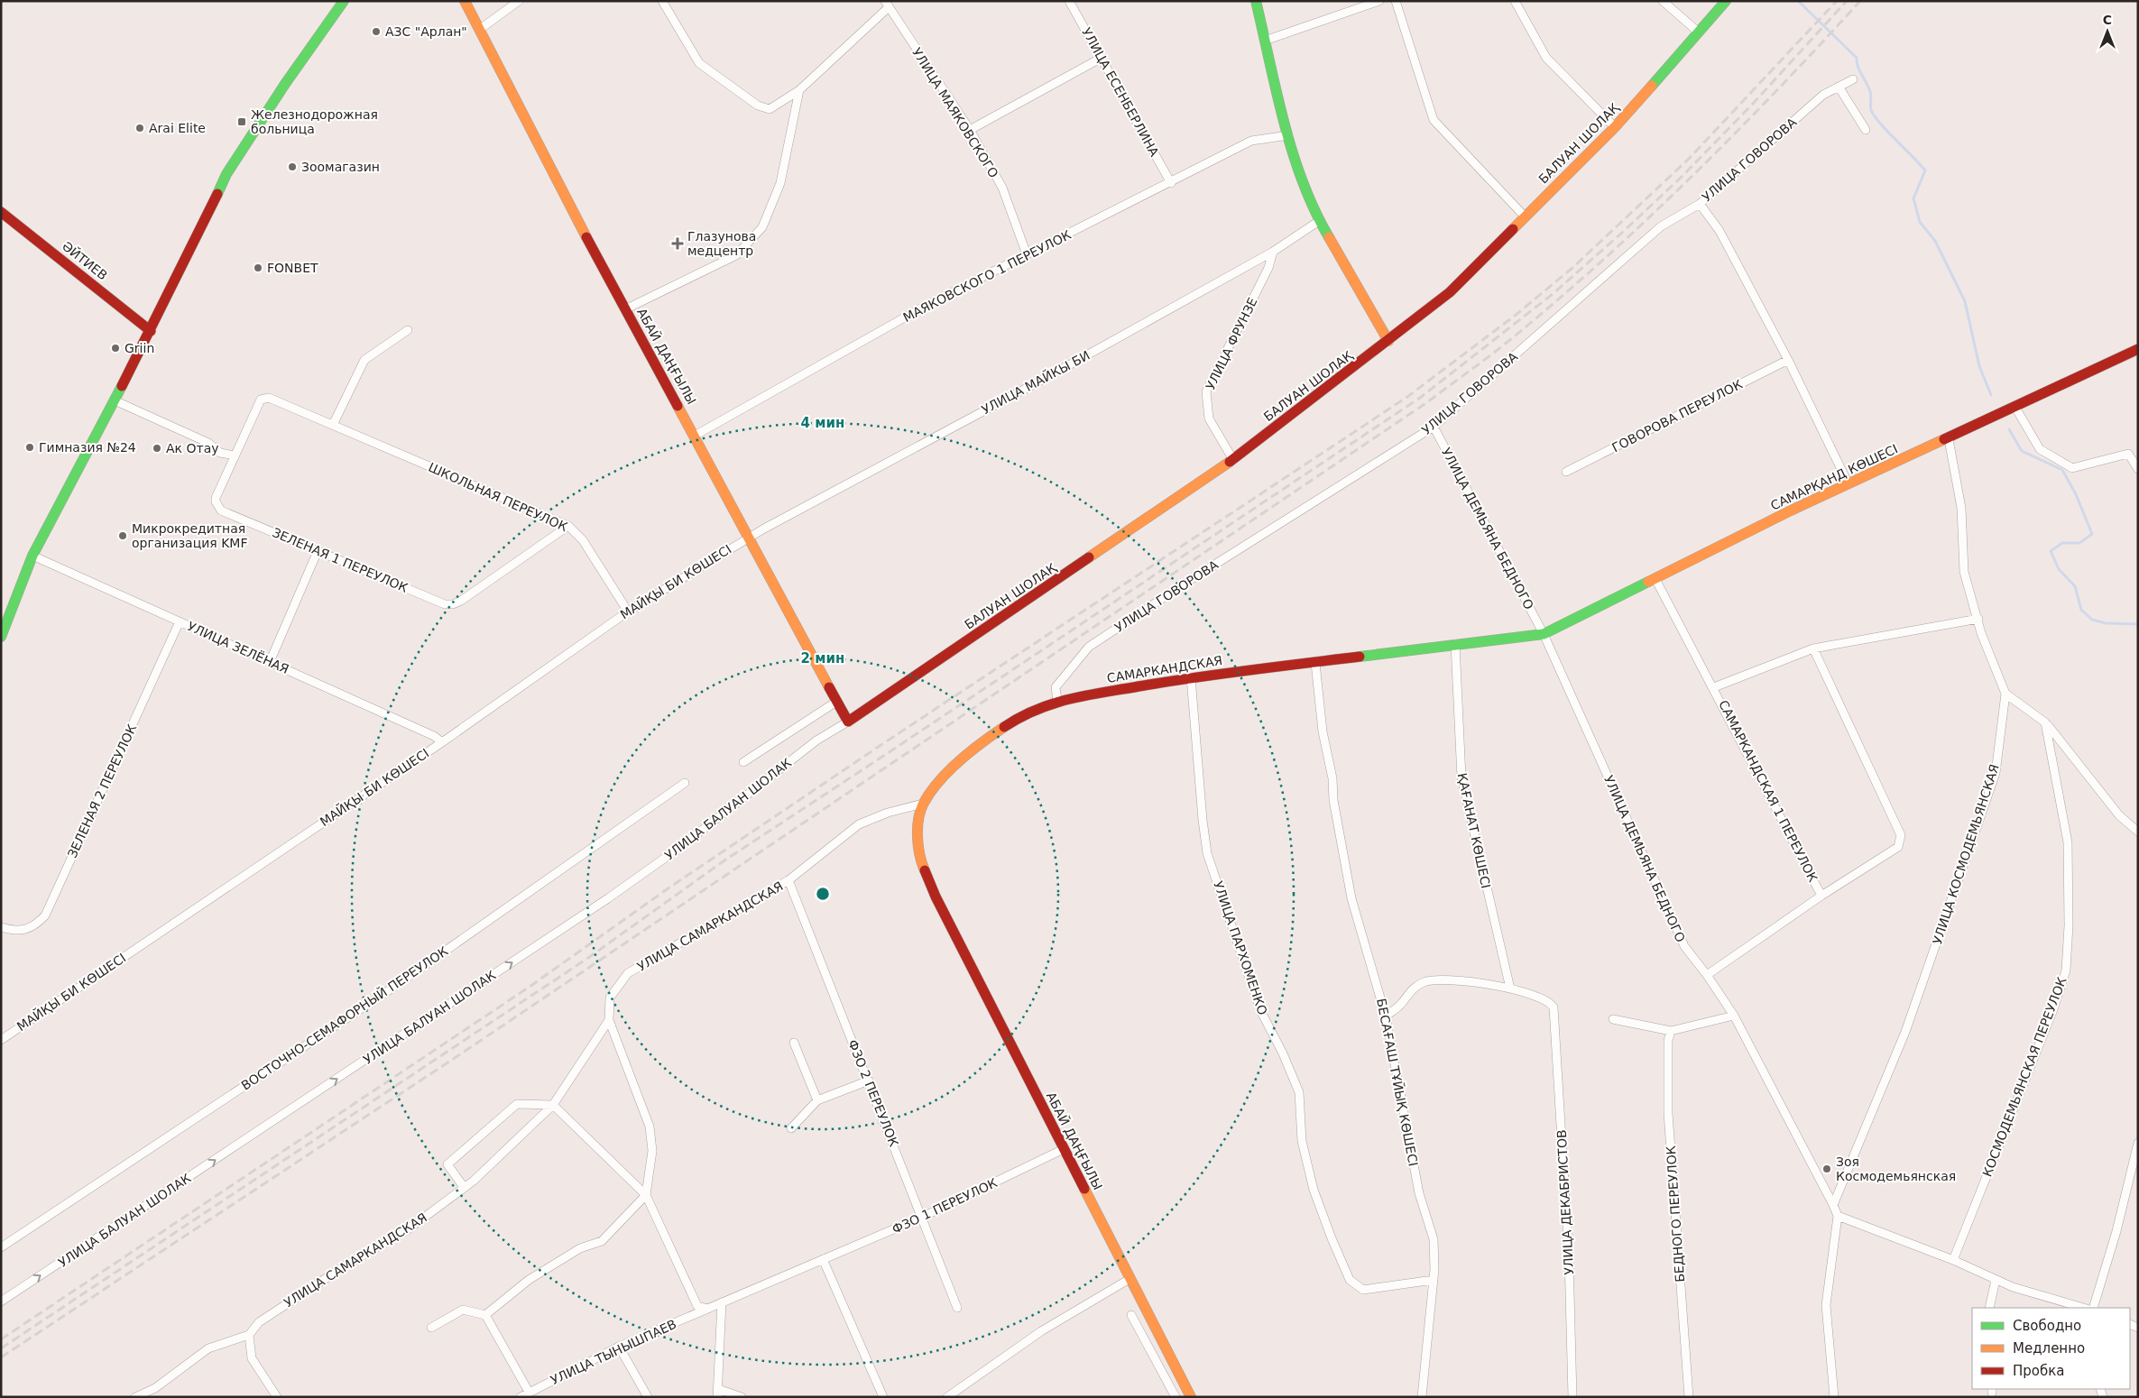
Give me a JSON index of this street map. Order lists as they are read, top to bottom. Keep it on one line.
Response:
{"streets":{"main road":["БАЛУАН ШОЛАҚ","ӘЙТИЕВ","АБАЙ ДАҢҒЫЛЫ","САМАРҚАНД КӨШЕСІ","САМАРКАНДСКАЯ"],"street":["УЛИЦА ЕСЕНБЕРЛИНА","УЛИЦА МАЯКОВСКОГО","УЛИЦА ГОВОРОВА","МАЯКОВСКОГО 1 ПЕРЕУЛОК","УЛИЦА ФРУНЗЕ","УЛИЦА МАЙКЫ БИ","ГОВОРОВА ПЕРЕУЛОК","ШКОЛЬНАЯ ПЕРЕУЛОК","УЛИЦА ДЕМЬЯНА БЕДНОГО","ЗЕЛЕНАЯ 1 ПЕРЕУЛОК","МАЙҚЫ БИ КӨШЕСІ","УЛИЦА ЗЕЛЁНАЯ","ЗЕЛЕНАЯ 2 ПЕРЕУЛОК","САМАРКАНДСКАЯ 1 ПЕРЕУЛОК","УЛИЦА БАЛУАН ШОЛАК","ҚАҒАНАТ КӨШЕСІ","УЛИЦА КОСМОДЕМЬЯНСКАЯ","УЛИЦА САМАРКАНДСКАЯ","УЛИЦА ПАРХОМЕНКО","ВОСТОЧНО-СЕМАФОРНЫЙ ПЕРЕУЛОК","КОСМОДЕМЬЯНСКАЯ ПЕРЕУЛОК","БЕСАҒАШ ТҰЙЫҚ КӨШЕСІ","ФЗО 2 ПЕРЕУЛОК","УЛИЦА ДЕКАБРИСТОВ","ФЗО 1 ПЕРЕУЛОК","БЕДНОГО ПЕРЕУЛОК","УЛИЦА ТЫНЫШПАЕВ"]},"crossings":[["УЛИЦА ЕСЕНБЕРЛИНА","МАЯКОВСКОГО 1 ПЕРЕУЛОК"],["УЛИЦА МАЯКОВСКОГО","МАЯКОВСКОГО 1 ПЕРЕУЛОК"],["БАЛУАН ШОЛАҚ","УЛИЦА ФРУНЗЕ"],["БАЛУАН ШОЛАҚ","АБАЙ ДАҢҒЫЛЫ"],["БАЛУАН ШОЛАҚ","УЛИЦА БАЛУАН ШОЛАК"],["УЛИЦА ГОВОРОВА","УЛИЦА ДЕМЬЯНА БЕДНОГО"],["УЛИЦА ГОВОРОВА","САМАРКАНДСКАЯ"],["МАЯКОВСКОГО 1 ПЕРЕУЛОК","АБАЙ ДАҢҒЫЛЫ"],["УЛИЦА ФРУНЗЕ","УЛИЦА МАЙКЫ БИ"],["АБАЙ ДАҢҒЫЛЫ","УЛИЦА МАЙКЫ БИ"],["АБАЙ ДАҢҒЫЛЫ","МАЙҚЫ БИ КӨШЕСІ"],["АБАЙ ДАҢҒЫЛЫ","САМАРКАНДСКАЯ"],["АБАЙ ДАҢҒЫЛЫ","УЛИЦА БАЛУАН ШОЛАК"],["АБАЙ ДАҢҒЫЛЫ","ФЗО 1 ПЕРЕУЛОК"],["УЛИЦА МАЙКЫ БИ","МАЙҚЫ БИ КӨШЕСІ"],["САМАРҚАНД КӨШЕСІ","УЛИЦА ДЕМЬЯНА БЕДНОГО"],["САМАРҚАНД КӨШЕСІ","САМАРКАНДСКАЯ"],["САМАРҚАНД КӨШЕСІ","САМАРКАНДСКАЯ 1 ПЕРЕУЛОК"],["САМАРҚАНД КӨШЕСІ","УЛИЦА КОСМОДЕМЬЯНСКАЯ"],["ШКОЛЬНАЯ ПЕРЕУЛОК","ЗЕЛЕНАЯ 1 ПЕРЕУЛОК"],["ШКОЛЬНАЯ ПЕРЕУЛОК","МАЙҚЫ БИ КӨШЕСІ"],["УЛИЦА ДЕМЬЯНА БЕДНОГО","САМАРКАНДСКАЯ"],["УЛИЦА ДЕМЬЯНА БЕДНОГО","САМАРКАНДСКАЯ 1 ПЕРЕУЛОК"],["УЛИЦА ДЕМЬЯНА БЕДНОГО","УЛИЦА КОСМОДЕМЬЯНСКАЯ"],["МАЙҚЫ БИ КӨШЕСІ","УЛИЦА ЗЕЛЁНАЯ"],["УЛИЦА ЗЕЛЁНАЯ","ЗЕЛЕНАЯ 2 ПЕРЕУЛОК"],["САМАРКАНДСКАЯ","ҚАҒАНАТ КӨШЕСІ"],["САМАРКАНДСКАЯ","УЛИЦА САМАРКАНДСКАЯ"],["САМАРКАНДСКАЯ","УЛИЦА ПАРХОМЕНКО"],["САМАРКАНДСКАЯ","БЕСАҒАШ ТҰЙЫҚ КӨШЕСІ"],["САМАРКАНДСКАЯ 1 ПЕРЕУЛОК","УЛИЦА КОСМОДЕМЬЯНСКАЯ"],["ҚАҒАНАТ КӨШЕСІ","УЛИЦА ДЕКАБРИСТОВ"],["УЛИЦА САМАРКАНДСКАЯ","ФЗО 2 ПЕРЕУЛОК"],["УЛИЦА ПАРХОМЕНКО","БЕСАҒАШ ТҰЙЫҚ КӨШЕСІ"],["ФЗО 2 ПЕРЕУЛОК","ФЗО 1 ПЕРЕУЛОК"],["ФЗО 1 ПЕРЕУЛОК","УЛИЦА ТЫНЫШПАЕВ"]],"one_way":["УЛИЦА БАЛУАН ШОЛАК"],"places":{"other":["АЗС \"Арлан\"","Arai Elite","Зоомагазин","FONBET","Griin","Гимназия №24","Ак Отау","Микрокредитная организация KMF","Зоя Космодемьянская"],"transit":["Железнодорожная больница"],"health":["Глазунова медцентр"]},"legend":["Свободно","Медленно","Пробка"],"north":"top","rings":["4 мин","2 мин"]}
